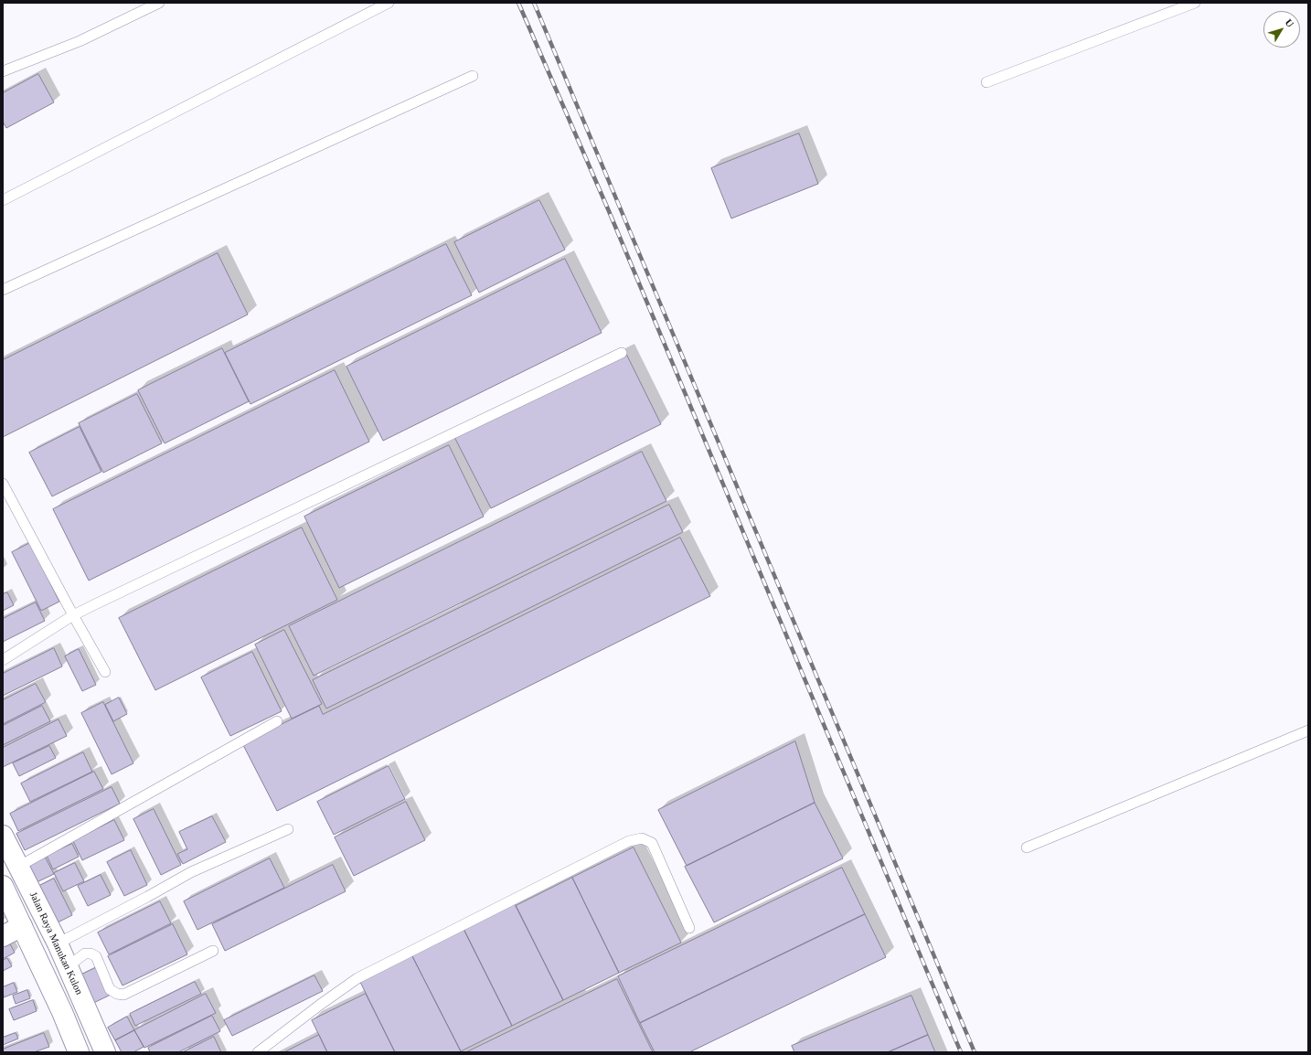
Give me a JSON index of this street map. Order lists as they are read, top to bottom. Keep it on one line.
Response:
{"streets":{"main road":["Jalan Raya Manukan Kulon"]},"north":"top right"}
